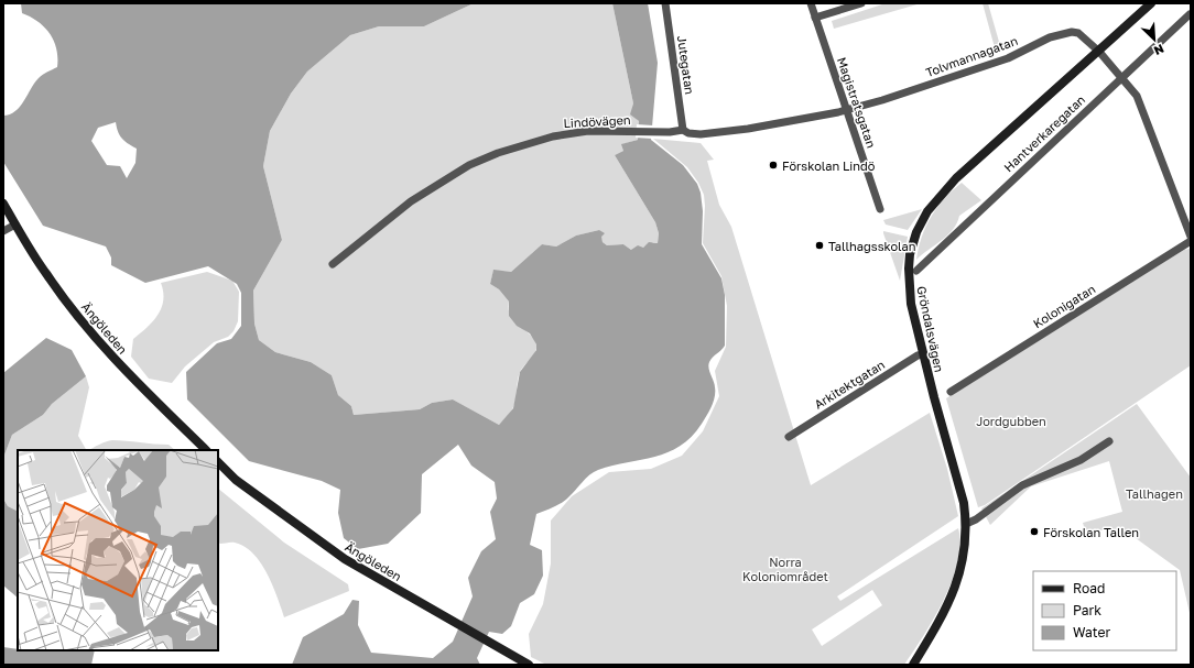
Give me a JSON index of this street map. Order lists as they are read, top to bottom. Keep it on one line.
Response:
{"streets":{"street":["Tolvmannagatan","Jutegatan","Magistratsgatan","Lindövägen","Hantverkaregatan","Kolonigatan","Ängöleden","Gröndalsvägen","Arkitektgatan"]},"crossings":[["Tolvmannagatan","Lindövägen"],["Tolvmannagatan","Hantverkaregatan"],["Tolvmannagatan","Gröndalsvägen"],["Jutegatan","Lindövägen"],["Magistratsgatan","Lindövägen"],["Gröndalsvägen","Arkitektgatan"]],"parks":["Jordgubben","Tallhagen","Norra Koloniområdet"],"places":["Förskolan Lindö","Tallhagsskolan","Förskolan Tallen"],"legend":["Road","Park","Water"],"north":"bottom right"}
